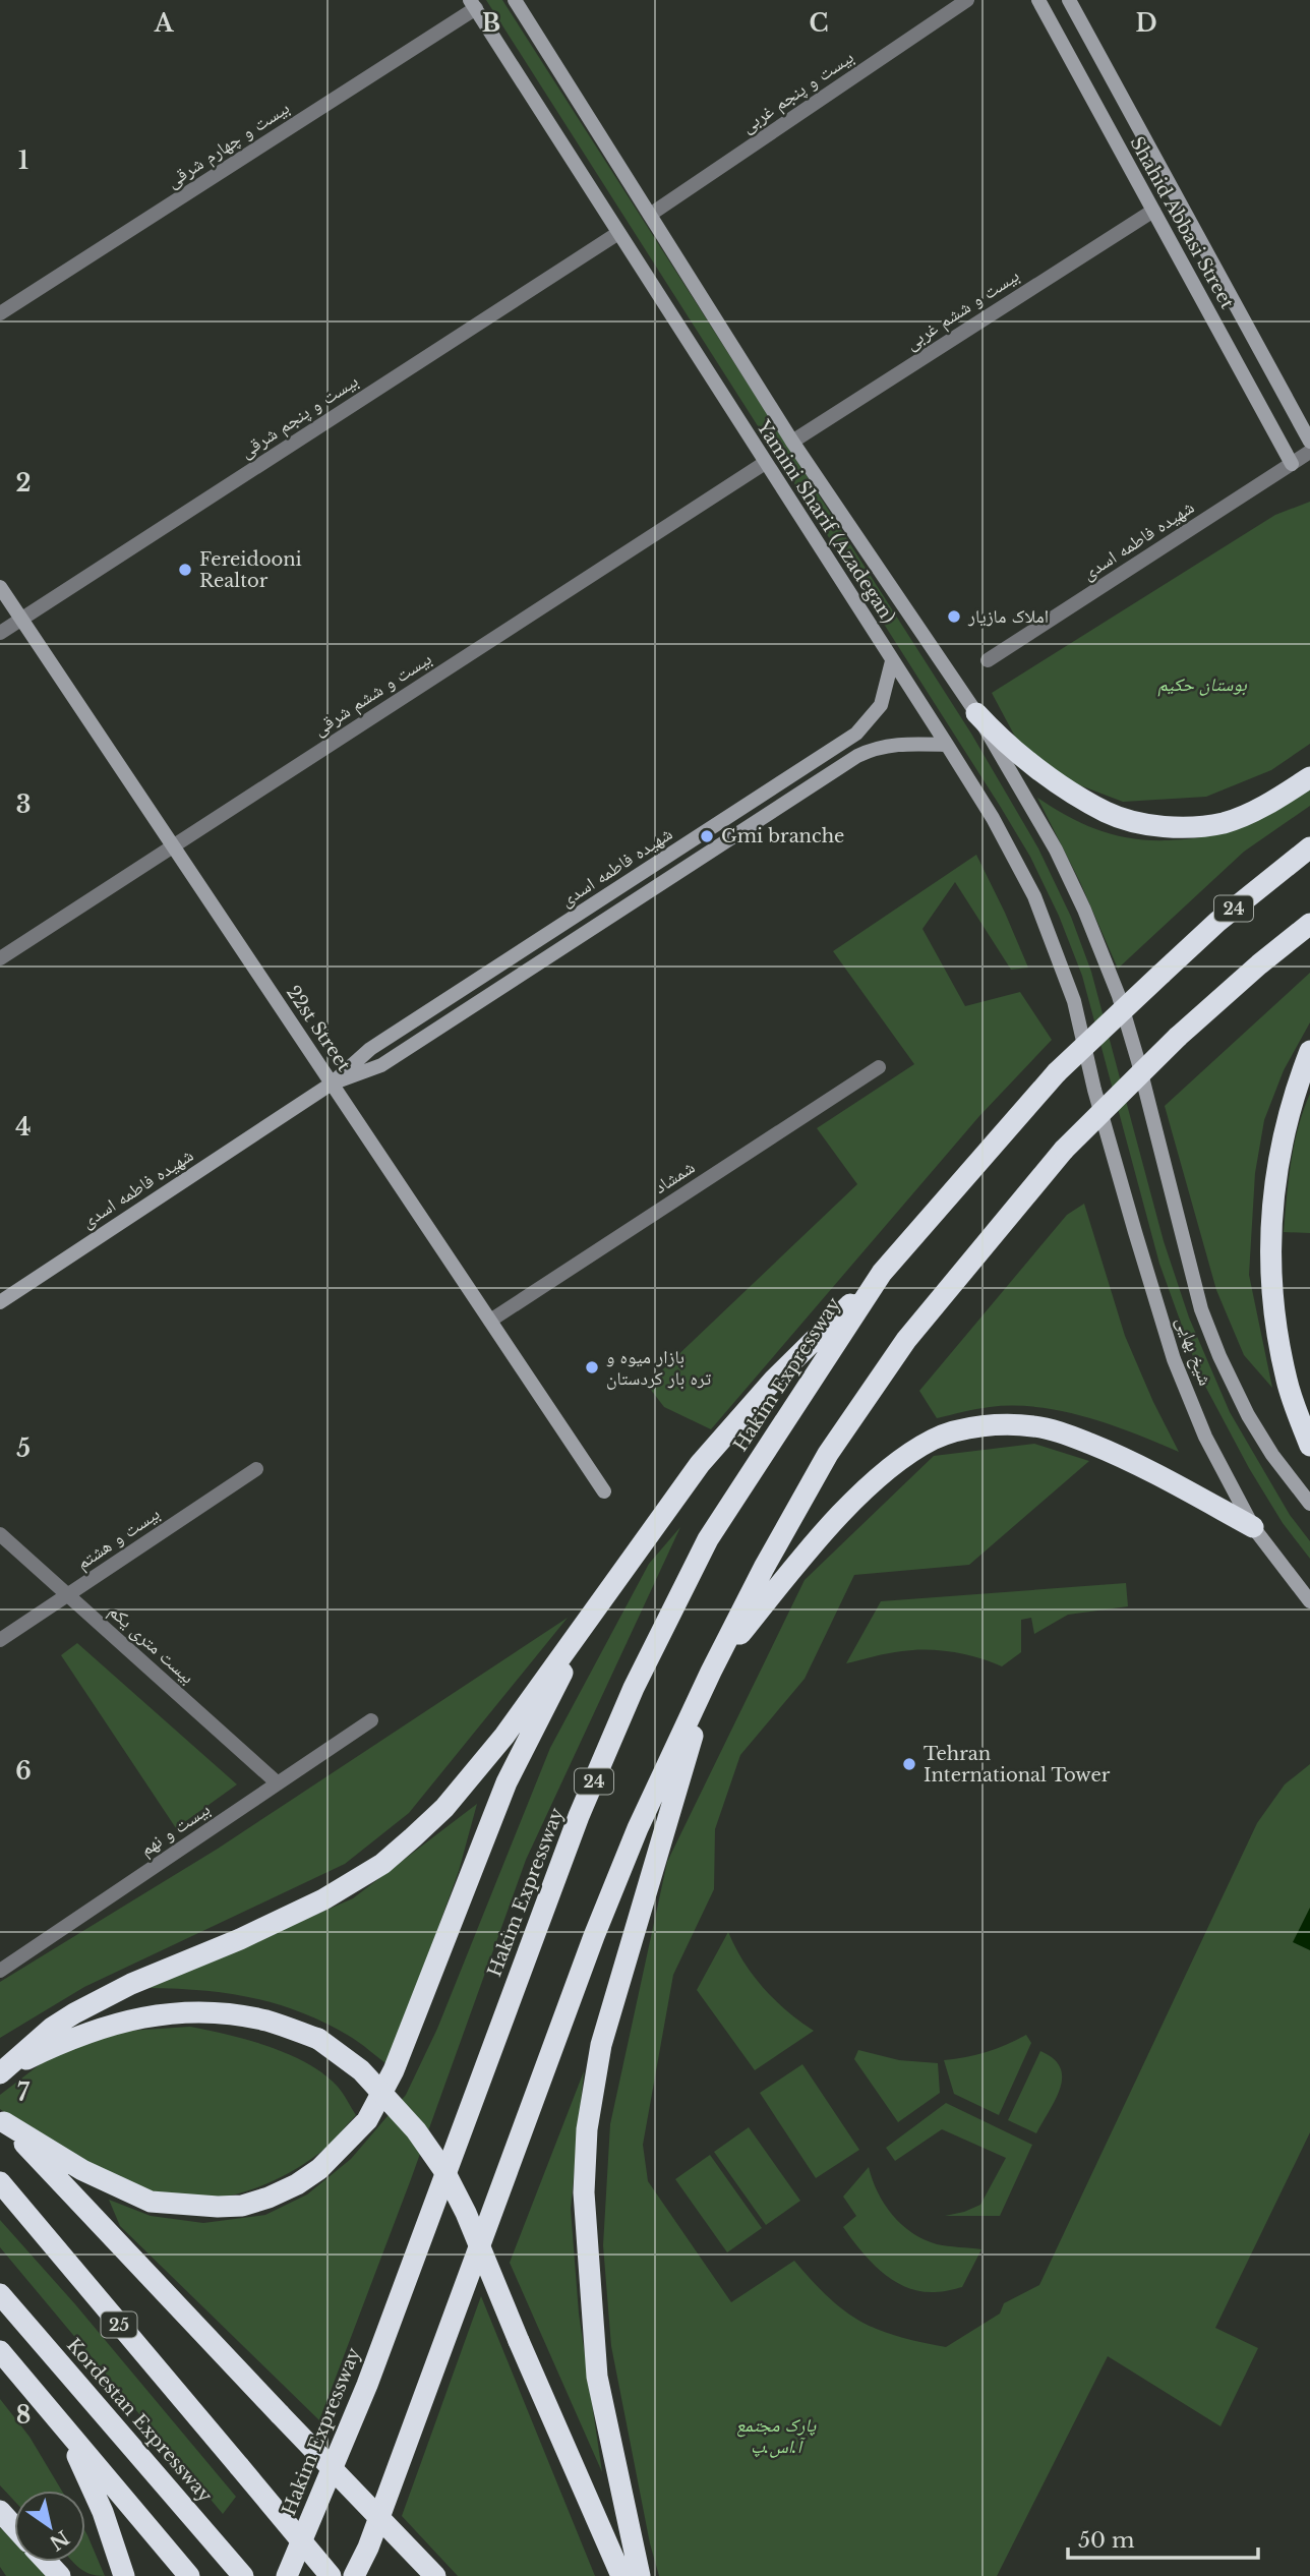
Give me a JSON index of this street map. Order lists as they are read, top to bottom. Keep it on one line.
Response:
{"streets":{"highway":["24","Hakim Expressway","25","Kordestan Expressway"],"street":["بیست و پنجم غربی","بیست و چهارم شرقی","Shahid Abbasi Street","بیست و ششم غربی","بیست و پنجم شرقی","Yamini Sharif (Azadegan)","شهیده فاطمه اسدی","بیست و ششم شرقی","22st Street","شمشاد","شیخ بهایی","بیست و هشتم","بیست متری یکم","بیست و نهم"]},"crossings":[["بیست و پنجم غربی","Yamini Sharif (Azadegan)"],["بیست و چهارم شرقی","Yamini Sharif (Azadegan)"],["Shahid Abbasi Street","بیست و ششم غربی"],["Shahid Abbasi Street","شهیده فاطمه اسدی"],["بیست و ششم غربی","Yamini Sharif (Azadegan)"],["بیست و پنجم شرقی","Yamini Sharif (Azadegan)"],["بیست و پنجم شرقی","22st Street"],["Yamini Sharif (Azadegan)","شهیده فاطمه اسدی"],["Yamini Sharif (Azadegan)","بیست و ششم شرقی"],["Yamini Sharif (Azadegan)","شیخ بهایی"],["شهیده فاطمه اسدی","22st Street"],["بیست و ششم شرقی","22st Street"],["22st Street","شمشاد"],["بیست و هشتم","بیست متری یکم"],["بیست متری یکم","بیست و نهم"]],"parks":["بوستان حکیم","پارک مجتمع آ.اس.پ"],"places":["Fereidooni Realtor","املاک مازیار","Gmi branche","بازار میوه و تره بار کردستان","Tehran International Tower"],"scale_bar":"50 m","north":"bottom right","grid":{"columns":["A","B","C","D"],"rows":["1","2","3","4","5","6","7","8"]}}
